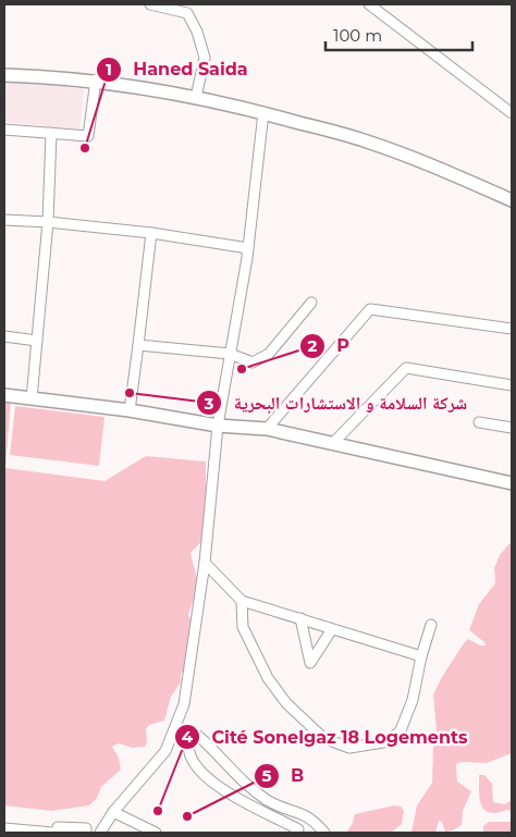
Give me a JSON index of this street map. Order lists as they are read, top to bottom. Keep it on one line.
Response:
{"places":["Haned Saida","P","شركة السلامة و الاستشارات البحرية","Cité Sonelgaz 18 Logements","B"],"scale_bar":"100 m"}
